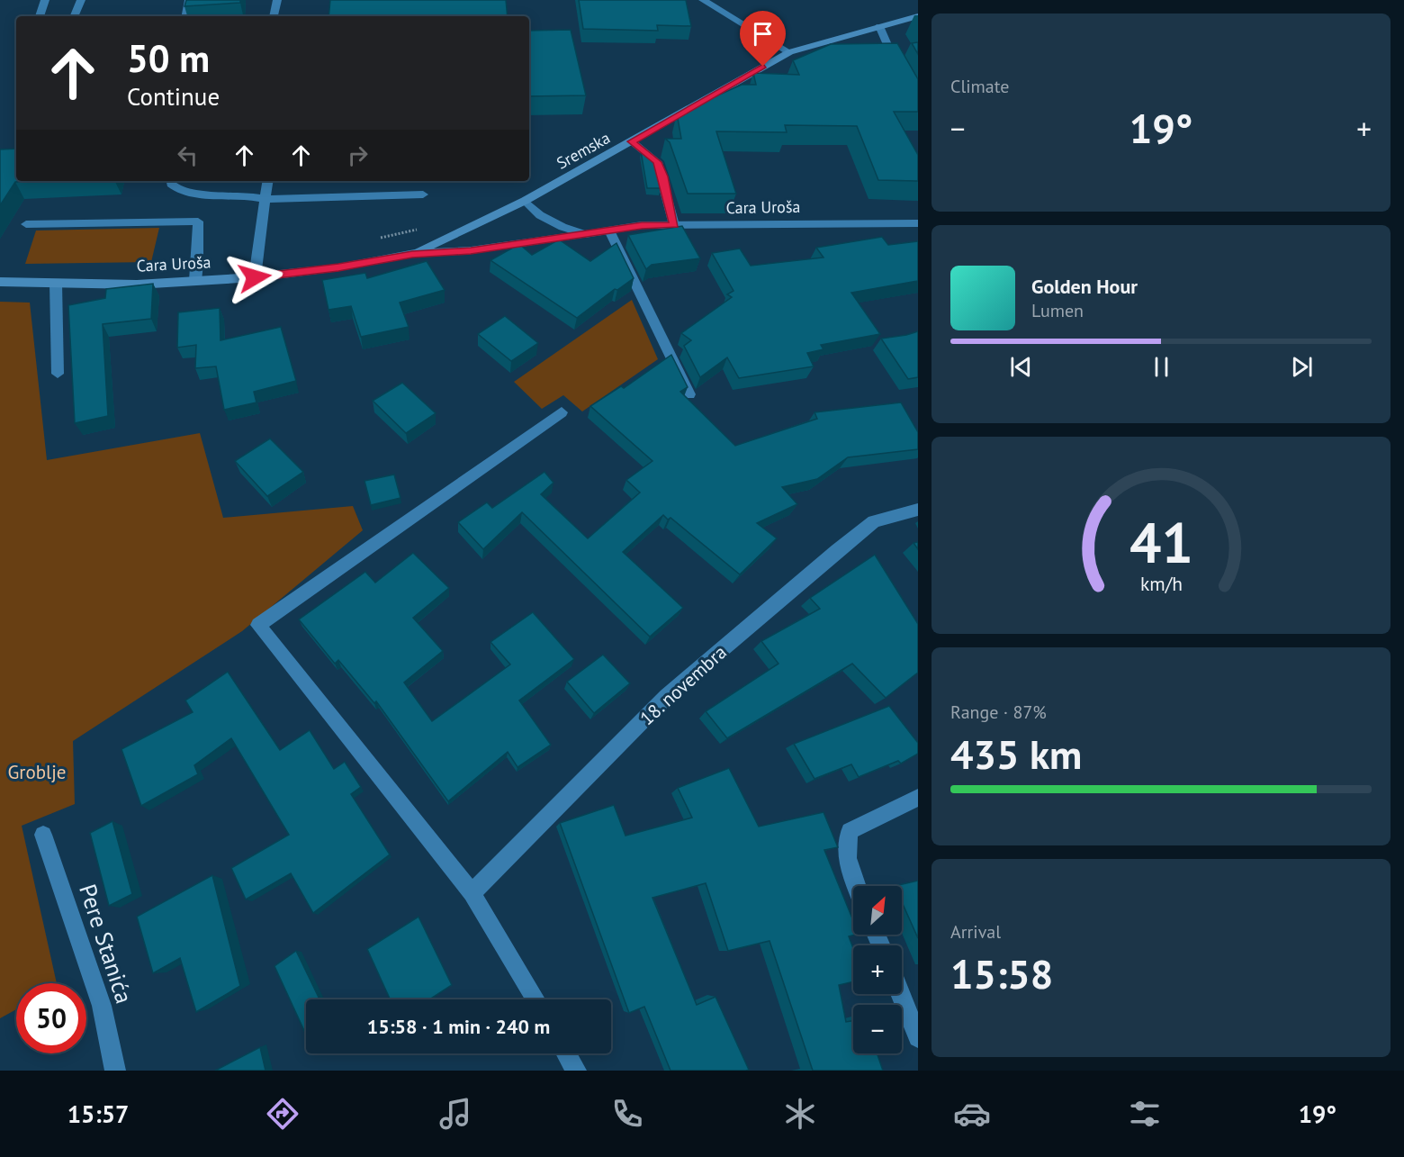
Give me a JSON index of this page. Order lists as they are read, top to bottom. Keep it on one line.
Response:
{"streets":{"main road":["Sremska","Cara Uroša"],"street":["18. novembra","Pere Stanića"]},"crossings":[["Sremska","Cara Uroša"]],"parks":["Groblje"],"north":"top right","page":{"tile":["Climate",["Range · 87%","435 km"],["Arrival","15:58"]],"turn":["50 m","Continue"],"heat":["−","19°","+"],"song":["Golden Hour","Lumen"],"map_buttons":["+","−"],"limit":"50","trip":"15:58 · 1 min · 240 m","tabs":["15:57","19°"],"gauge":["41","km/h"]}}
